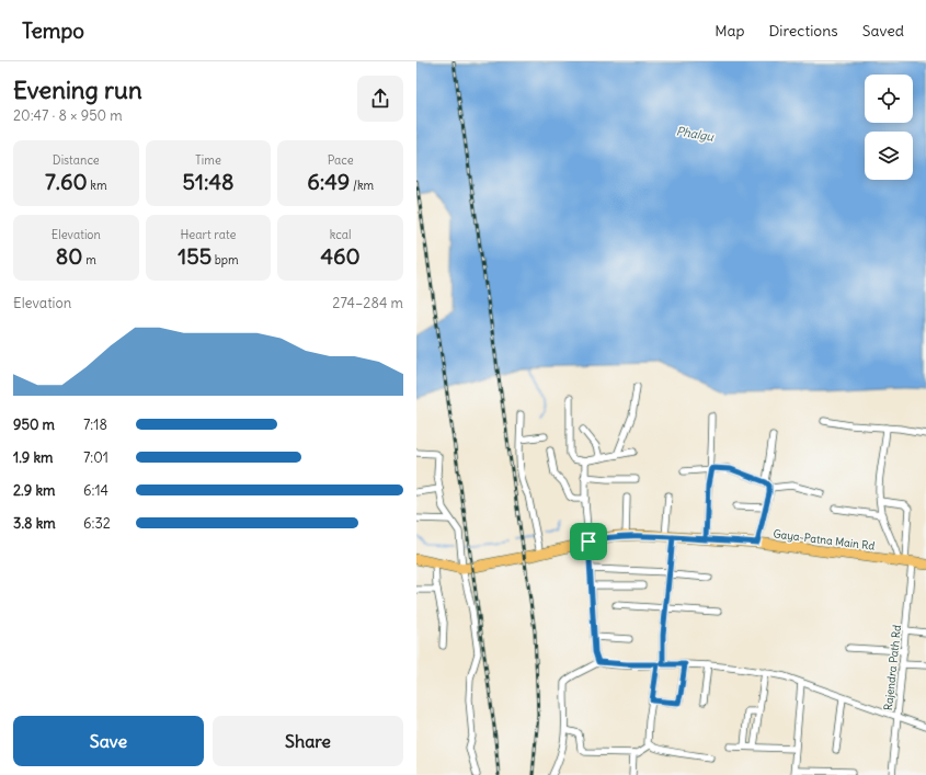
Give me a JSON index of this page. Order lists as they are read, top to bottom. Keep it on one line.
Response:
{"streets":{"main road":["Gaya-Patna Main Rd"],"street":["Rajendra Path Rd"]},"crossings":[["Gaya-Patna Main Rd","Rajendra Path Rd"]],"water":["Phalgu"],"page":{"header":"Tempo","nav":["Map","Directions","Saved"],"heading":["Evening run","20:47 · 8 × 950 m"],"stats":[["Distance","7.60 km"],["Time","51:48"],["Pace","6:49 /km"],["Elevation","80 m"],["Heart rate","155 bpm"],["kcal","460"]],"chart":["Elevation","274–284 m"],"list":[{"name":"950 m","note":"7:18"},{"name":"1.9 km","note":"7:01"},{"name":"2.9 km","note":"6:14"},{"name":"3.8 km","note":"6:32"}],"buttons":["Save","Share"]}}
